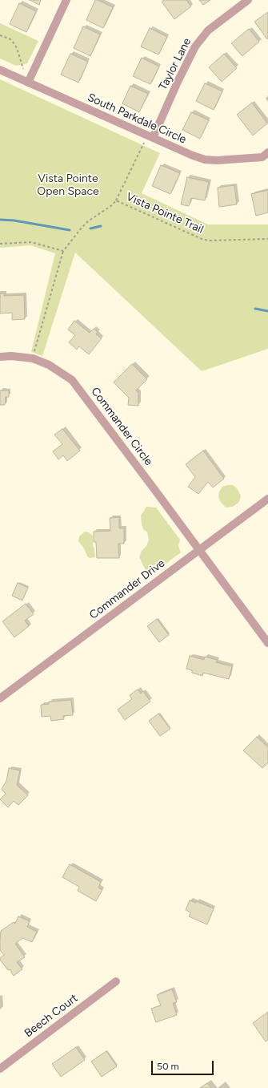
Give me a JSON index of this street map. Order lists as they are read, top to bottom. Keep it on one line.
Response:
{"streets":{"street":["Taylor Lane","South Parkdale Circle","Commander Circle","Commander Drive","Beech Court"],"path":["Vista Pointe Trail"]},"crossings":[["Taylor Lane","South Parkdale Circle"],["Commander Circle","Commander Drive"]],"parks":["Vista Pointe Open Space"],"scale_bar":"50 m"}
